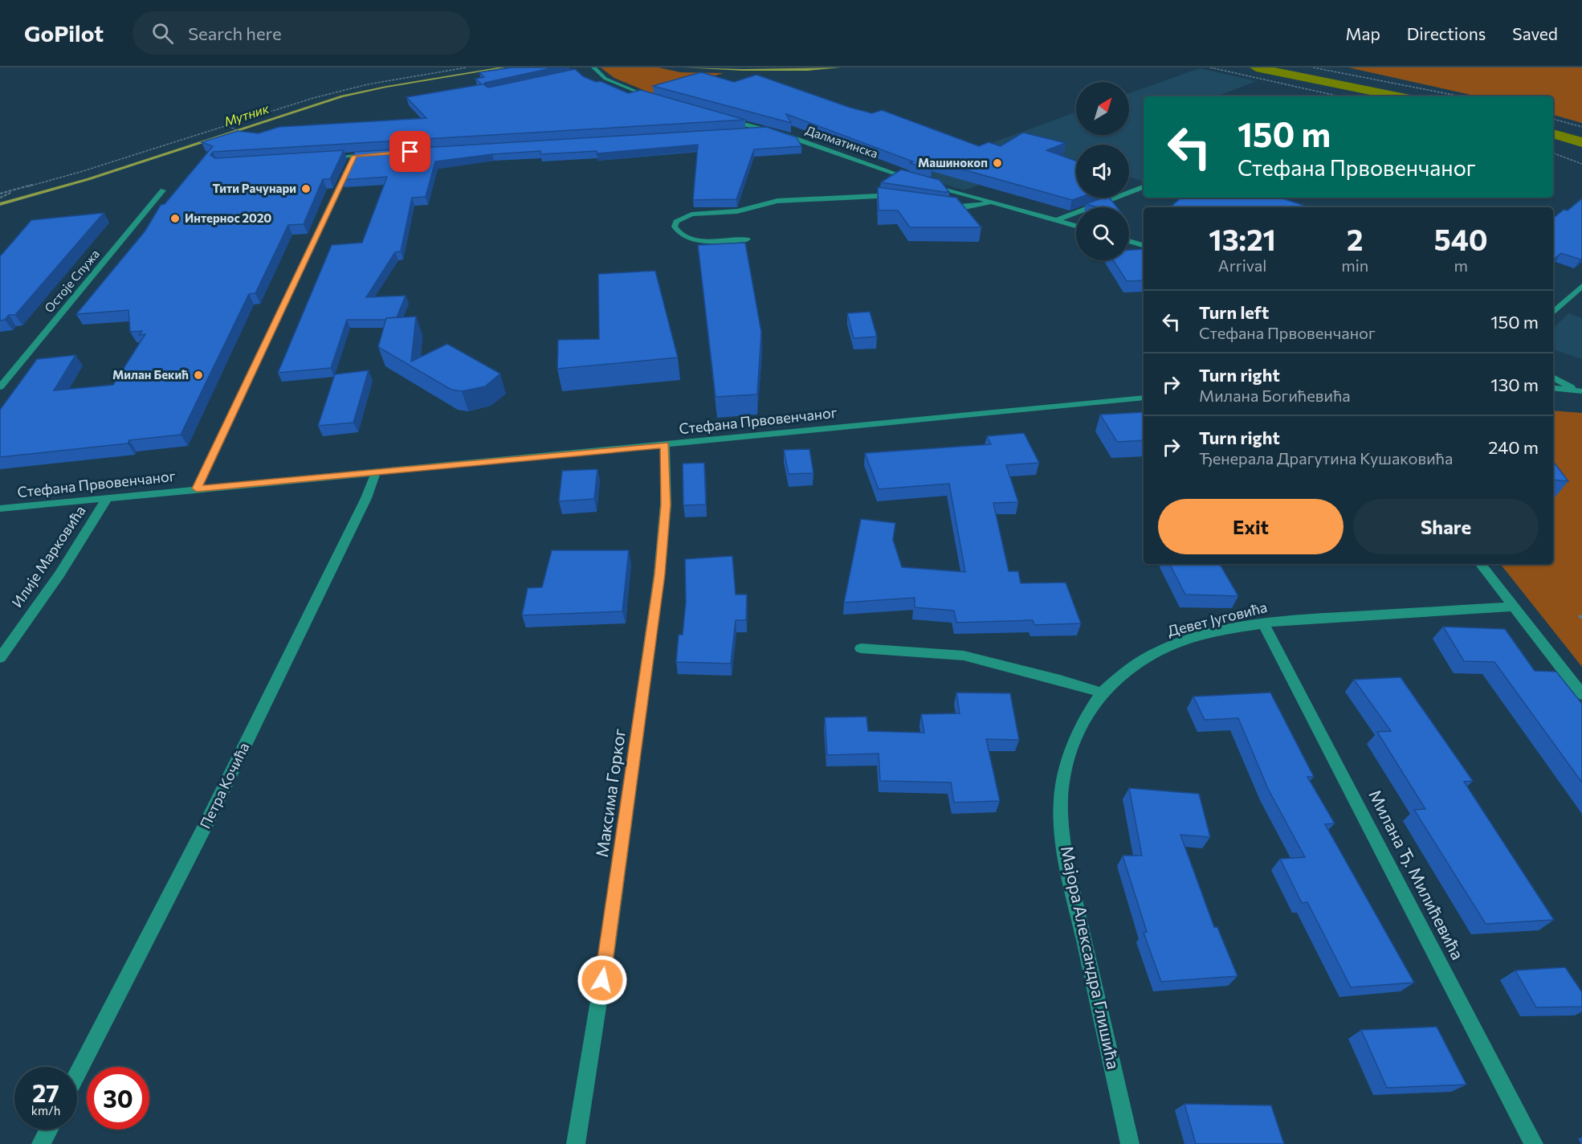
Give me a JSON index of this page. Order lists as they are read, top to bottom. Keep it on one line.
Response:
{"streets":{"street":["Далматинска","Остоје Спужа","Стефана Првовенчаног","Илије Марковића","Девет Југовића","Петра Кочића","Максима Горког","Милана Ђ. Милићевића","Мајора Александра Глишића"]},"crossings":[["Стефана Првовенчаног","Илије Марковића"],["Стефана Првовенчаног","Петра Кочића"],["Стефана Првовенчаног","Максима Горког"],["Девет Југовића","Милана Ђ. Милићевића"],["Девет Југовића","Мајора Александра Глишића"]],"water":["Мутник"],"places":["Машинокоп","Тити Рачунари","Интернос 2020","Милан Бекић"],"north":"top right","page":{"header":"GoPilot","search":"Search here","nav":["Map","Directions","Saved"],"turn":["150 m","Стефана Првовенчаног"],"eta":["13:21","Arrival","2","min","540","m"],"list":[{"name":"Turn left","note":"Стефана Првовенчаног","value":"150 m"},{"name":"Turn right","note":"Милана Богићевића","value":"130 m"},{"name":"Turn right","note":"Ђенерала Драгутина Кушаковића","value":"240 m"}],"buttons":["Exit","Share"],"speed":"27 km/h","limit":"30"}}
